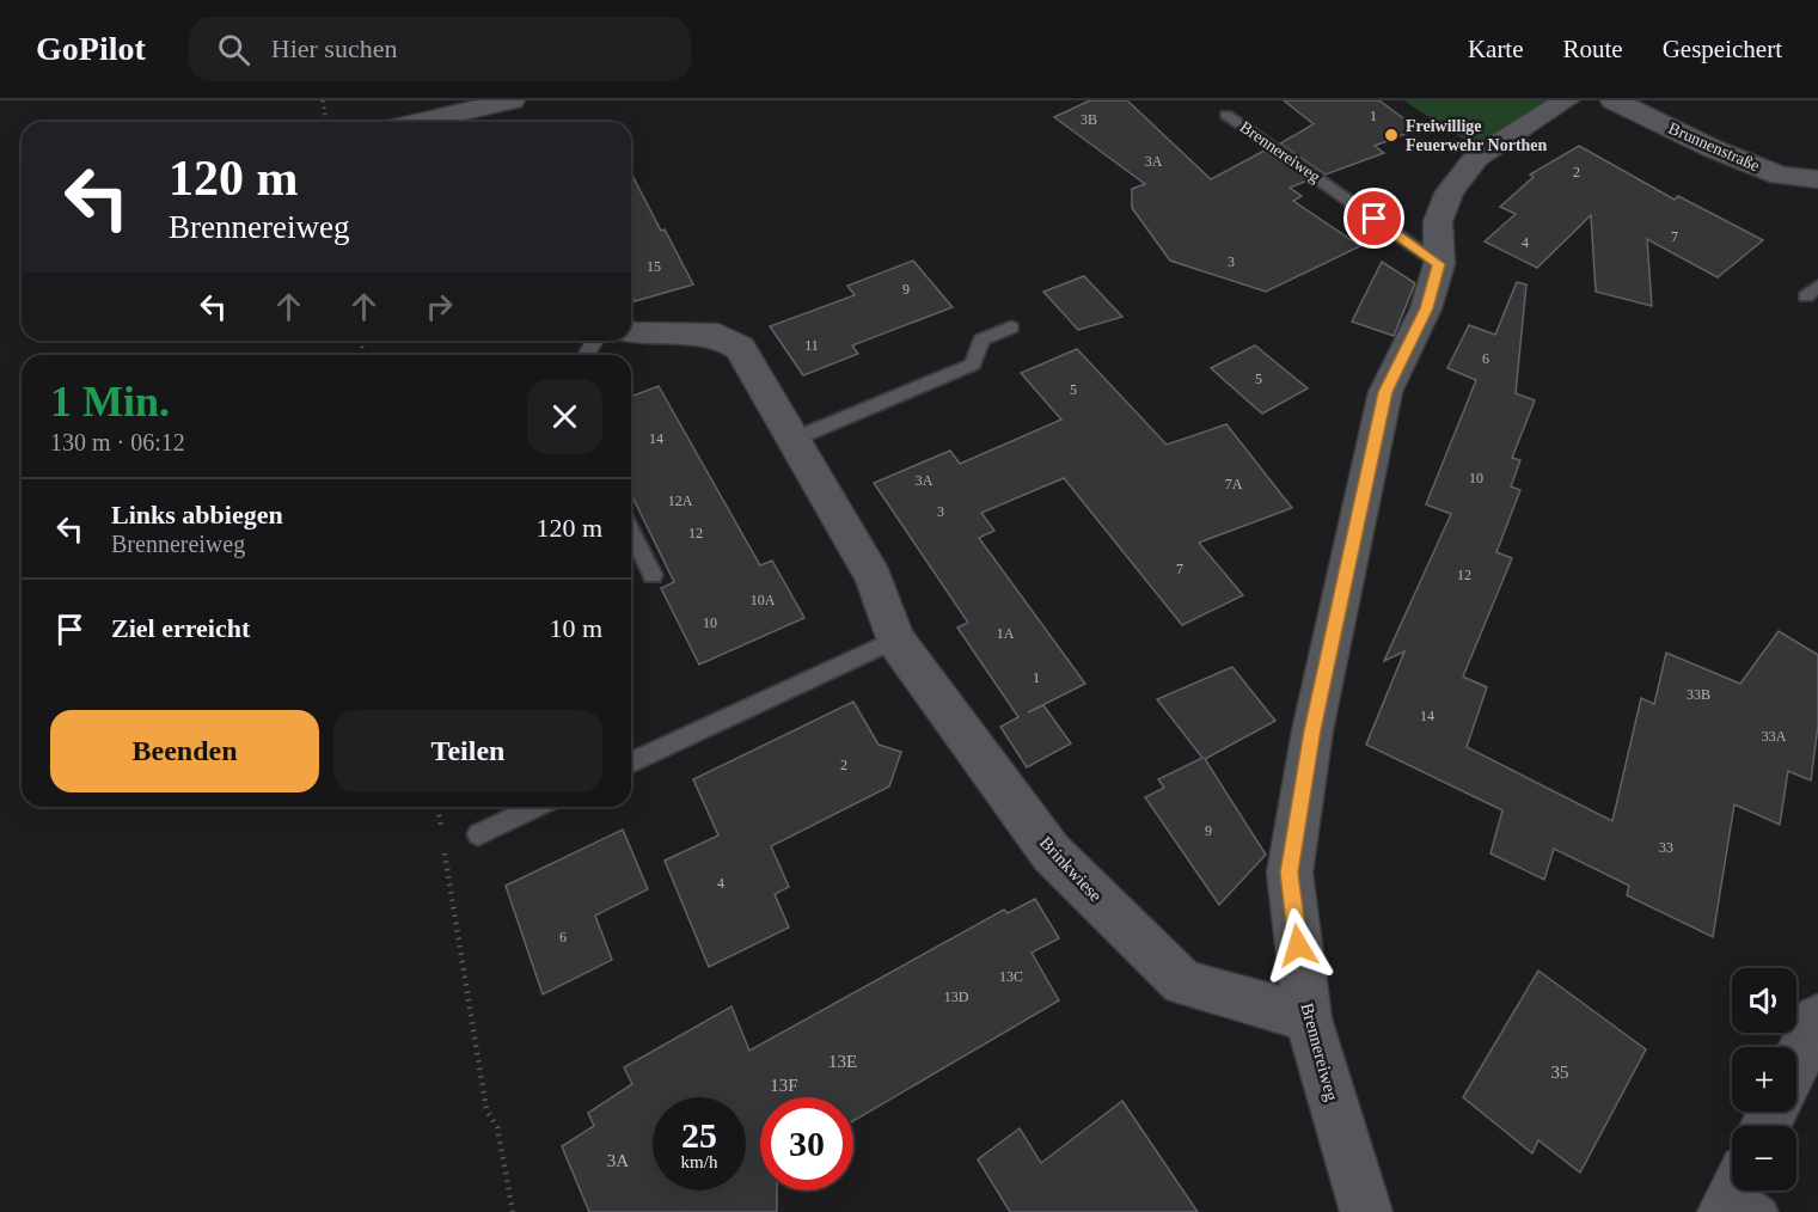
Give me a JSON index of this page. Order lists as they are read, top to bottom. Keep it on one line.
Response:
{"streets":{"street":["Brunnenstraße","Brennereiweg","Brinkwiese"]},"crossings":[["Brennereiweg","Brinkwiese"]],"places":["Freiwillige Feuerwehr Northen"],"house_numbers":["1","3B","3A","2","7","4","3","15","9","11","6","5","5","14","10","3A","7A","12A","3","12","7","12","10A","10","1A","1","33B","14","33A","2","9","33","4","6","13C","13D","13E","35","13F","3A"],"page":{"header":"GoPilot","search":"Hier suchen","nav":["Karte","Route","Gespeichert"],"turn":["120 m","Brennereiweg"],"heading":["1 Min.","130 m · 06:12"],"list":[{"name":"Links abbiegen","note":"Brennereiweg","value":"120 m"},{"name":"Ziel erreicht","value":"10 m"}],"buttons":["Beenden","Teilen"],"map_buttons":["+","−"],"speed":"25 km/h","limit":"30"}}
